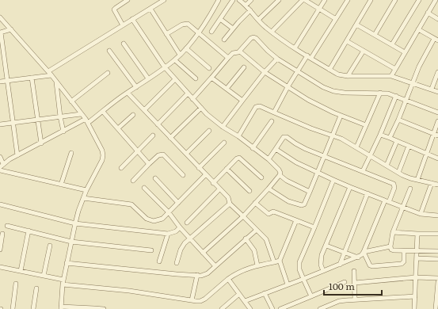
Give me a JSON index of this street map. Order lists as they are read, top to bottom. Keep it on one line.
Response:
{"scale_bar":"100 m"}
